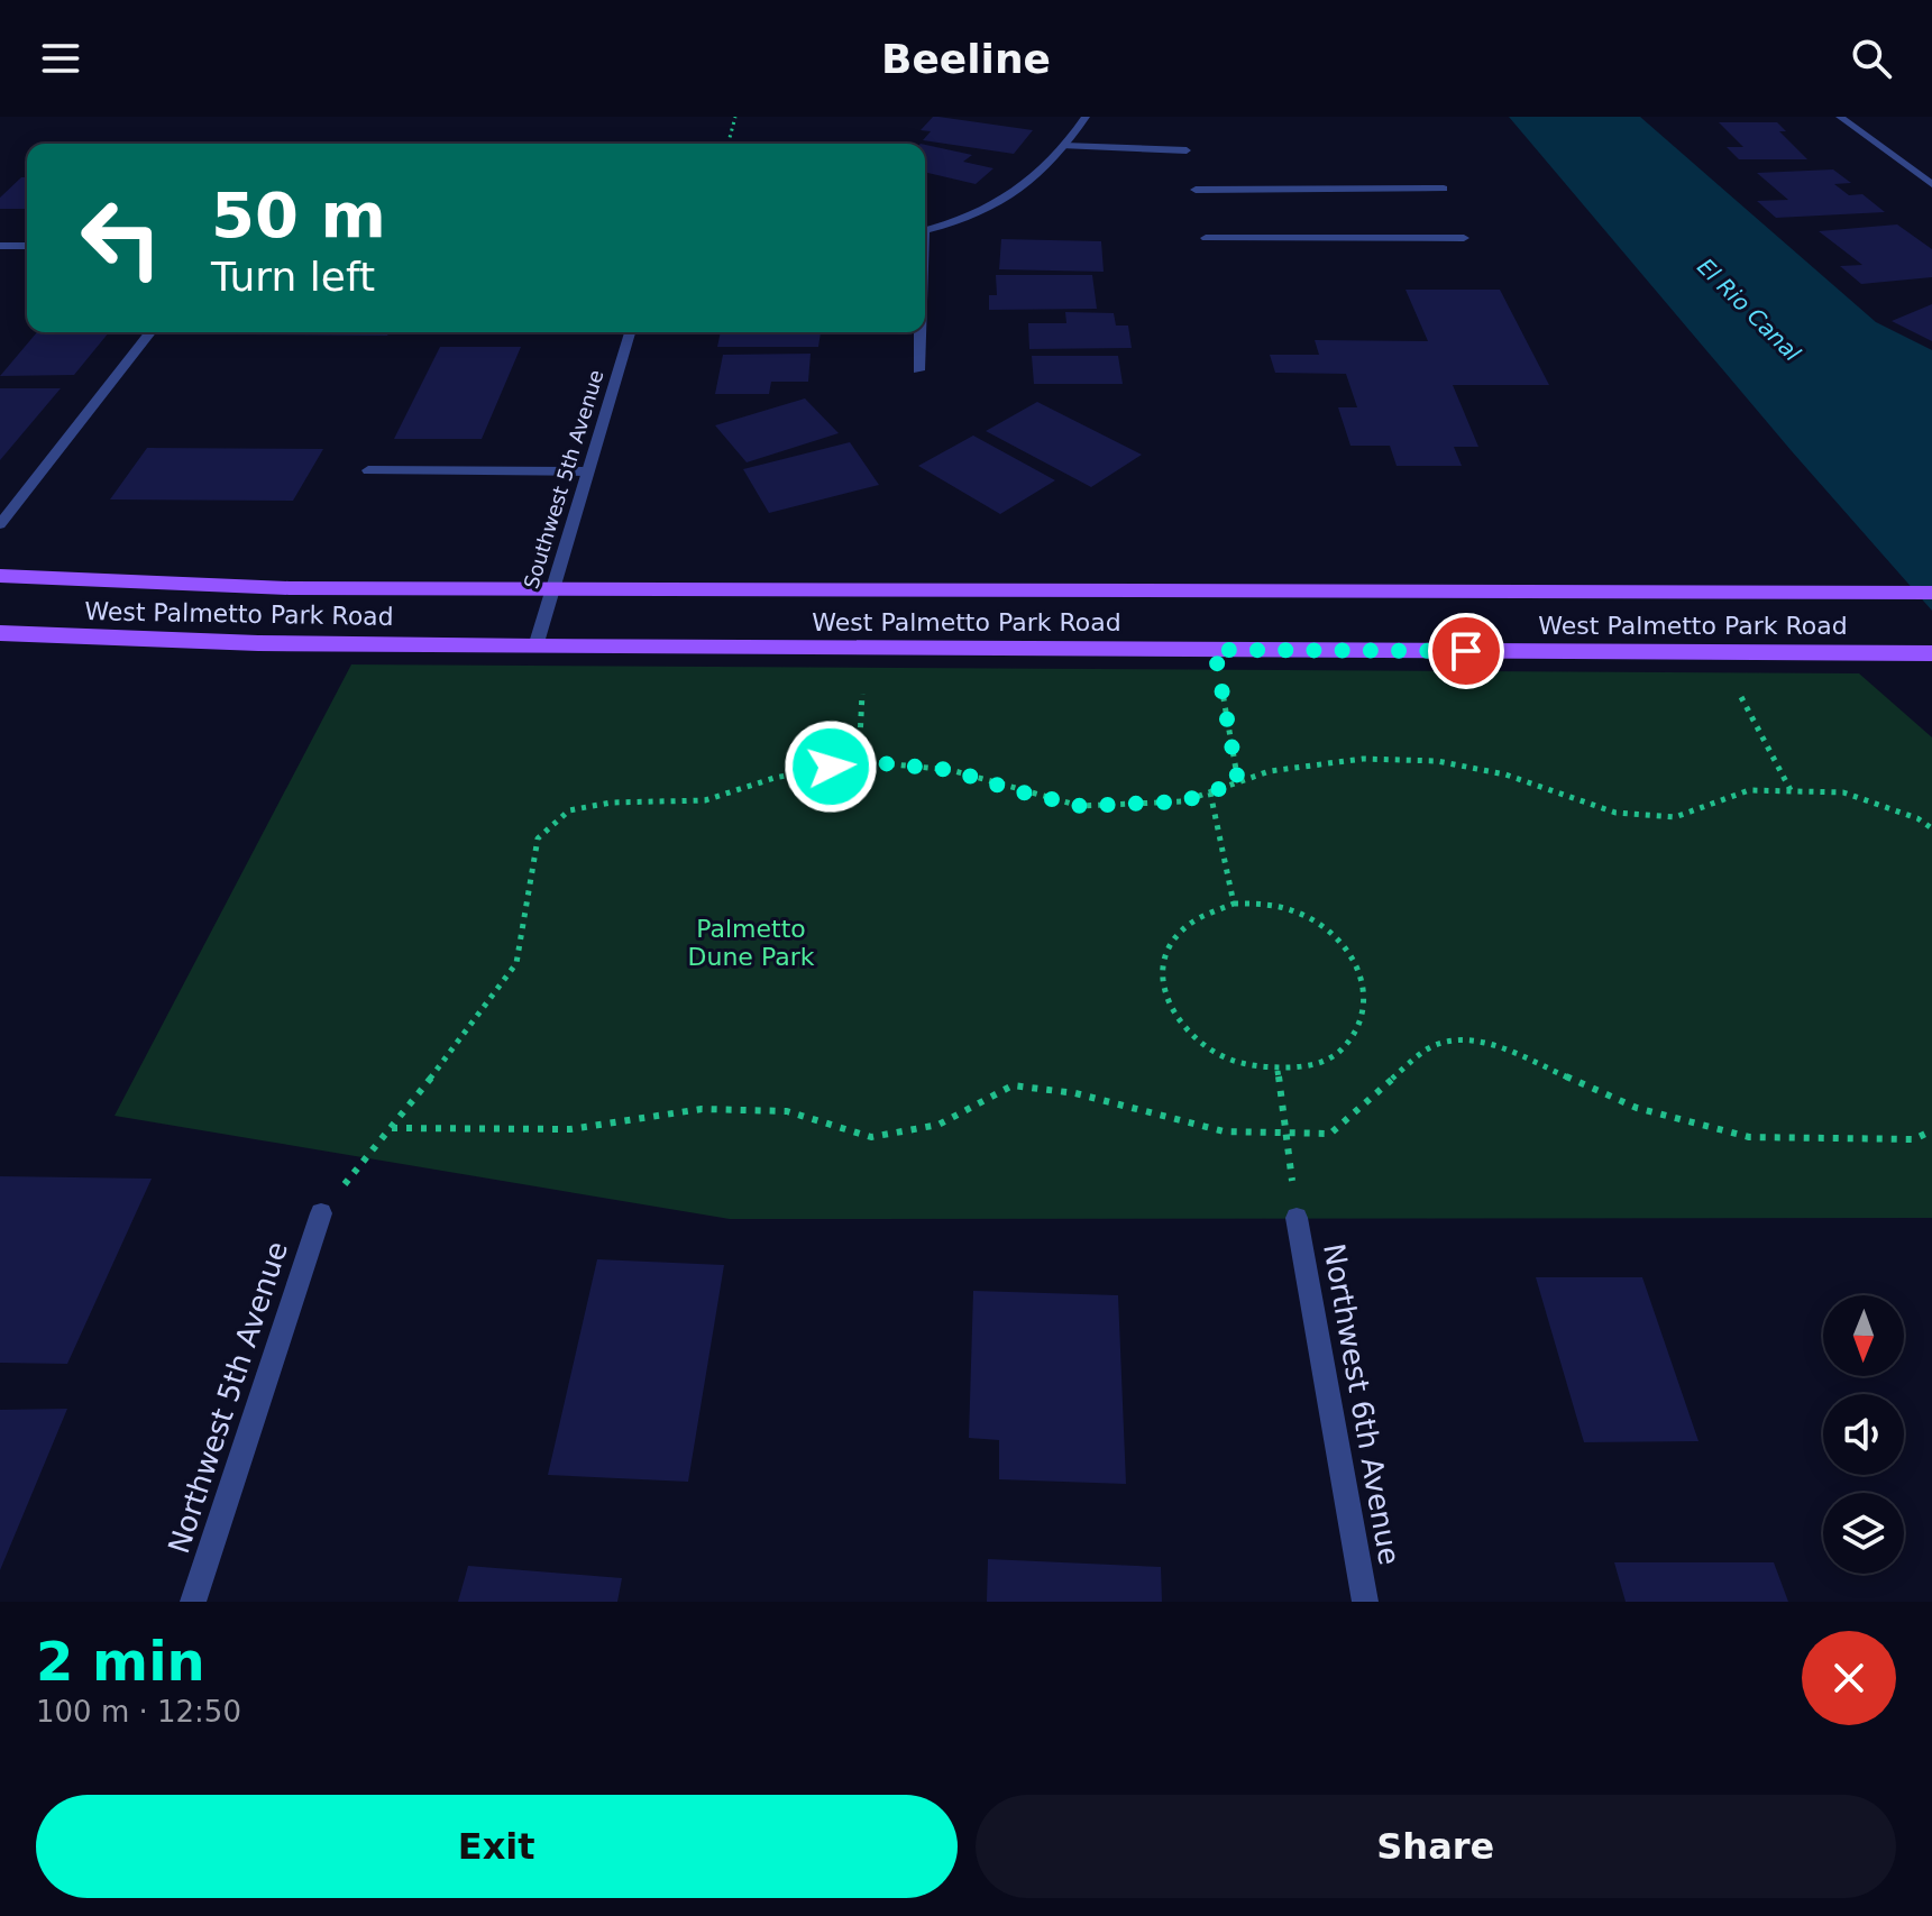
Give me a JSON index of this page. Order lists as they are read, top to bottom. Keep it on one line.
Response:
{"streets":{"main road":["West Palmetto Park Road"],"street":["Southwest 5th Avenue","Northwest 5th Avenue","Northwest 6th Avenue"]},"crossings":[["Southwest 5th Avenue","West Palmetto Park Road"]],"water":["El Rio Canal"],"parks":["Palmetto Dune Park"],"north":"bottom","page":{"header":"Beeline","turn":["50 m","Turn left"],"heading":["2 min","100 m · 12:50"],"buttons":["Exit","Share"]}}
